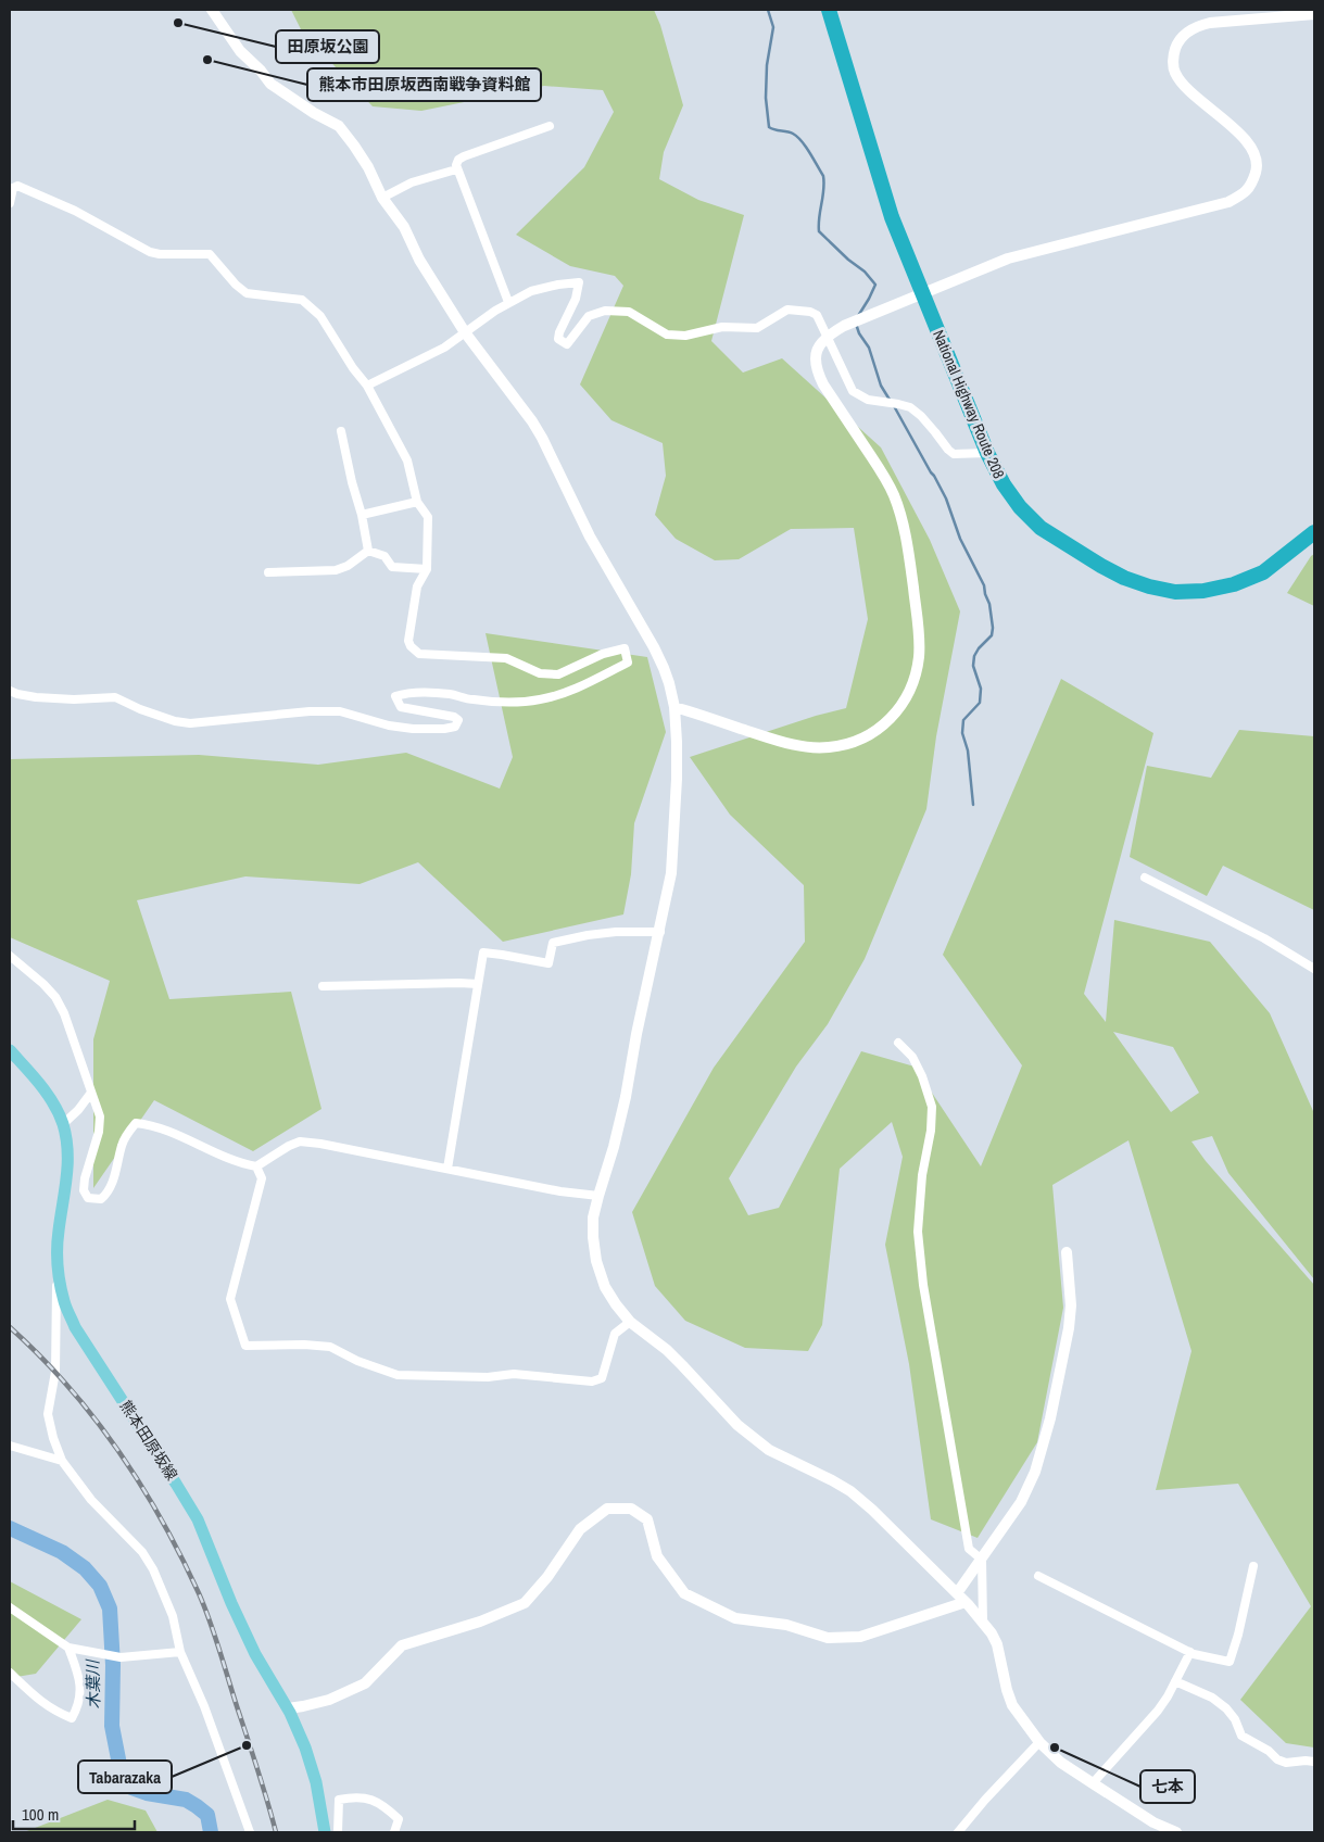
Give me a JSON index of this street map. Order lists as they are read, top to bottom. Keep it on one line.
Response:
{"streets":{"highway":["National Highway Route 208"],"main road":["熊本田原坂線"]},"water":["木葉川"],"places":["田原坂公園","熊本市田原坂西南戦争資料館","Tabarazaka","七本"],"scale_bar":"100 m"}
